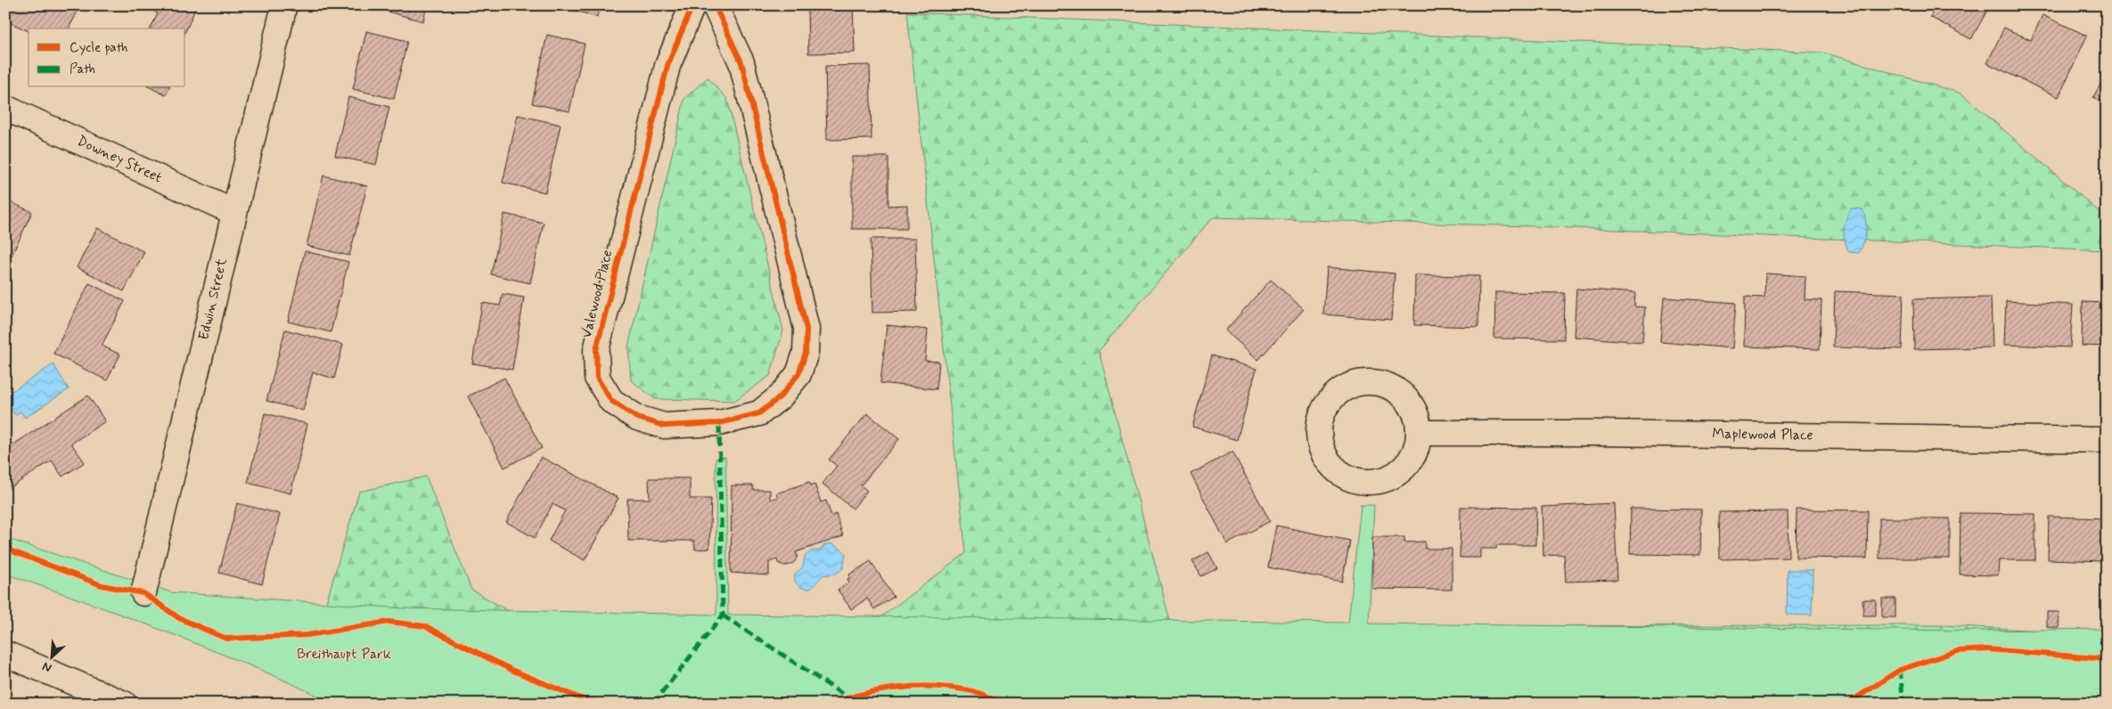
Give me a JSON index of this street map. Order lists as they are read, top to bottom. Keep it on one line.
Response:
{"streets":{"main road":["Downey Street","Valewood Place","Edwin Street","Maplewood Place"]},"crossings":[["Downey Street","Edwin Street"]],"parks":["Breithaupt Park"],"legend":["Cycle path","Path"],"north":"bottom left"}
